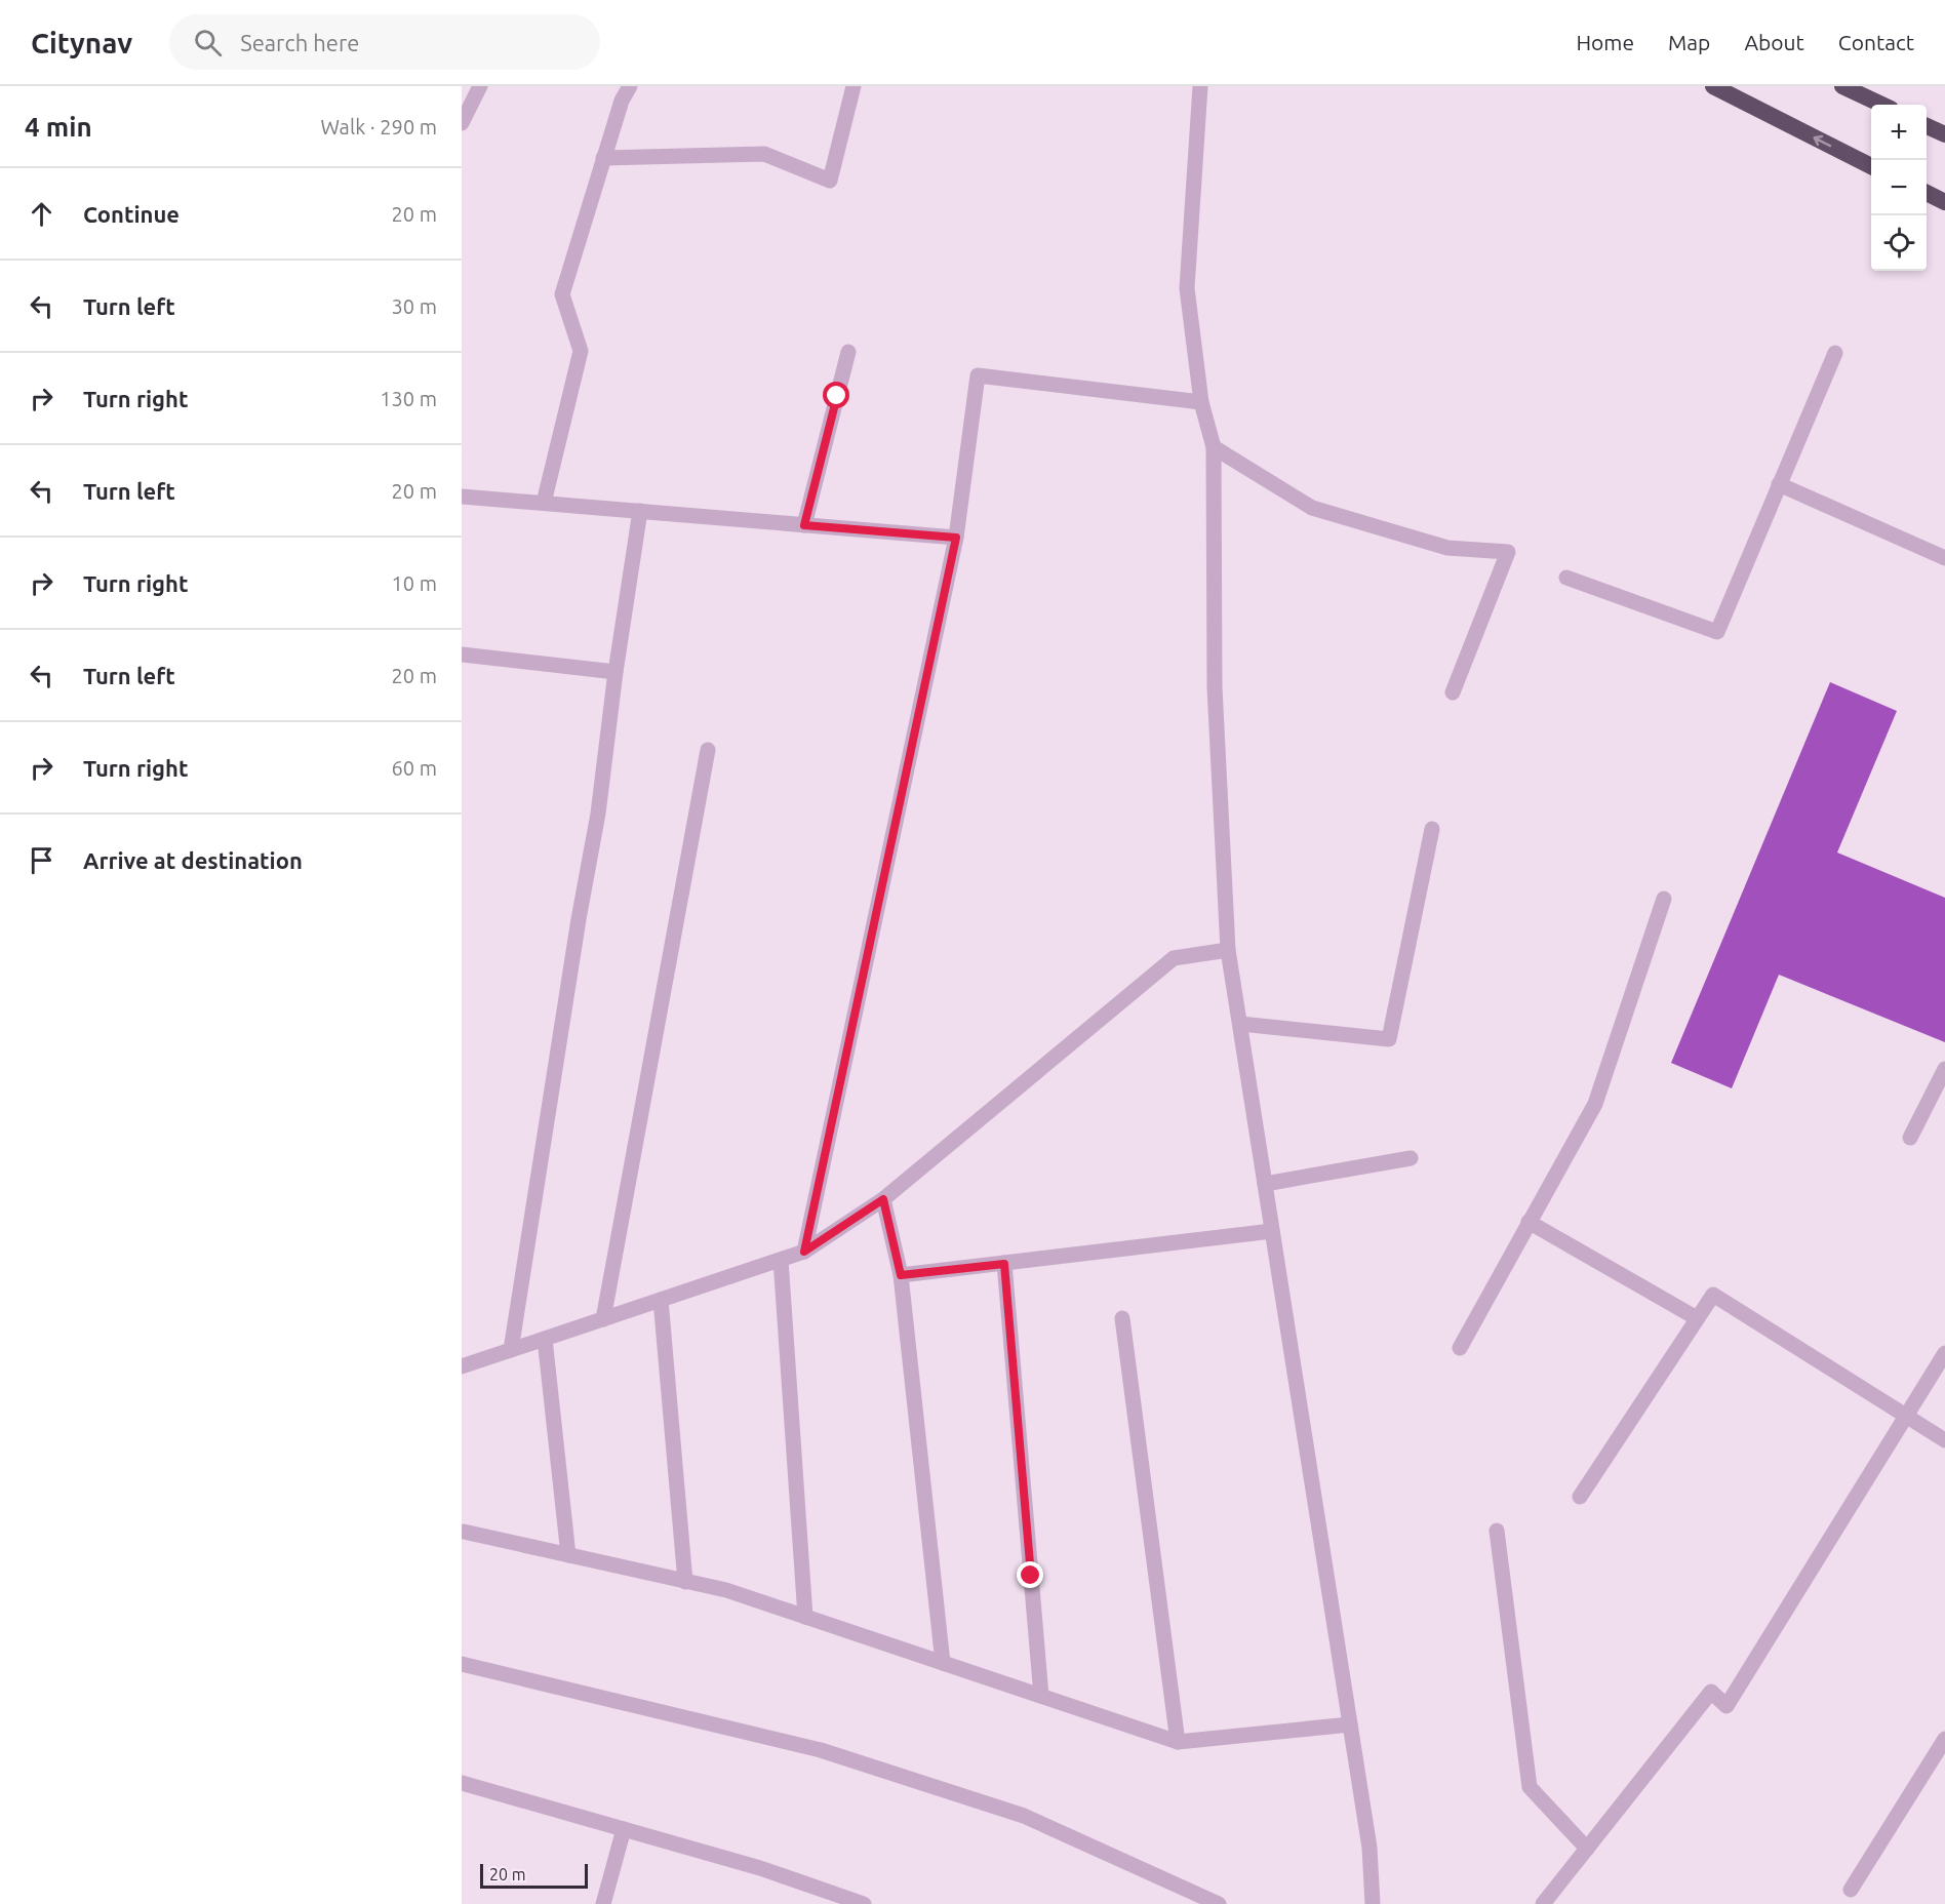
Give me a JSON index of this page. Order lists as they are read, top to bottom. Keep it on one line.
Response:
{"scale_bar":"20 m","page":{"header":"Citynav","search":"Search here","nav":["Home","Map","About","Contact"],"heading":["4 min","Walk · 290 m"],"map_buttons":["+","−"],"list":[["Continue","20 m"],["Turn left","30 m"],["Turn right","130 m"],["Turn left","20 m"],["Turn right","10 m"],["Turn left","20 m"],["Turn right","60 m"],"Arrive at destination"],"scale":"20 m"}}
